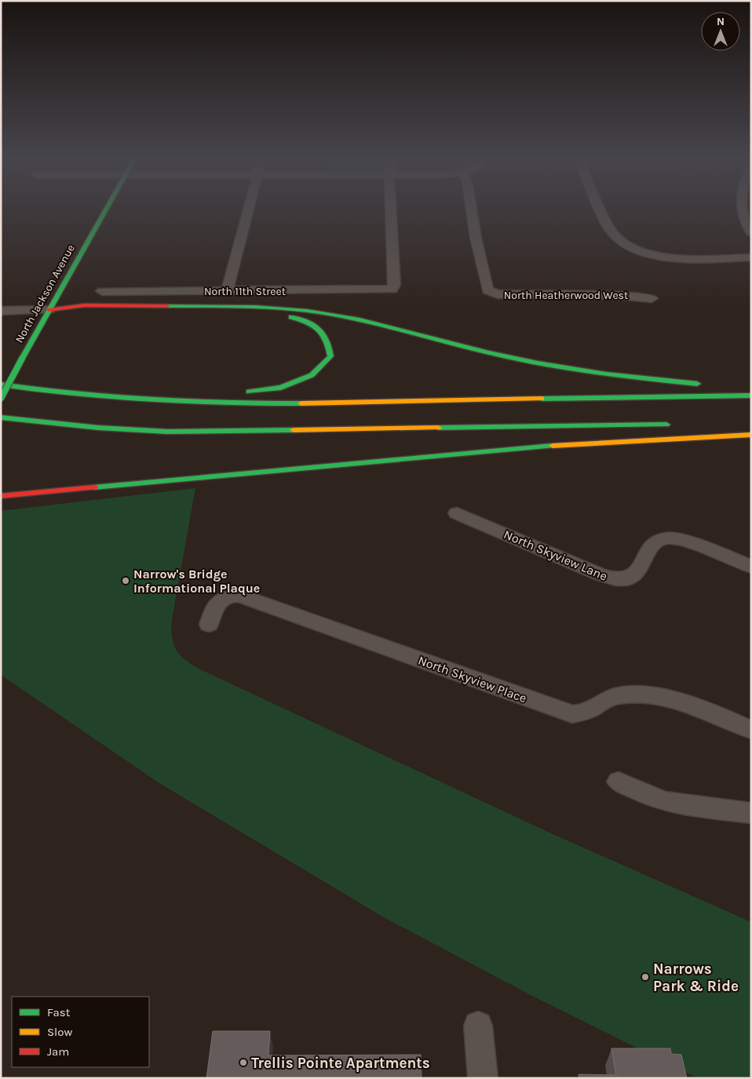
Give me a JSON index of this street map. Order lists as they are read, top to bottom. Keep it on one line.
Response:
{"streets":{"main road":["North Jackson Avenue"],"street":["North 11th Street","North Heatherwood West","North Skyview Lane","North Skyview Place"]},"places":["Narrow's Bridge Informational Plaque","Narrows Park & Ride","Trellis Pointe Apartments"],"legend":["Fast","Slow","Jam"],"north":"top"}
